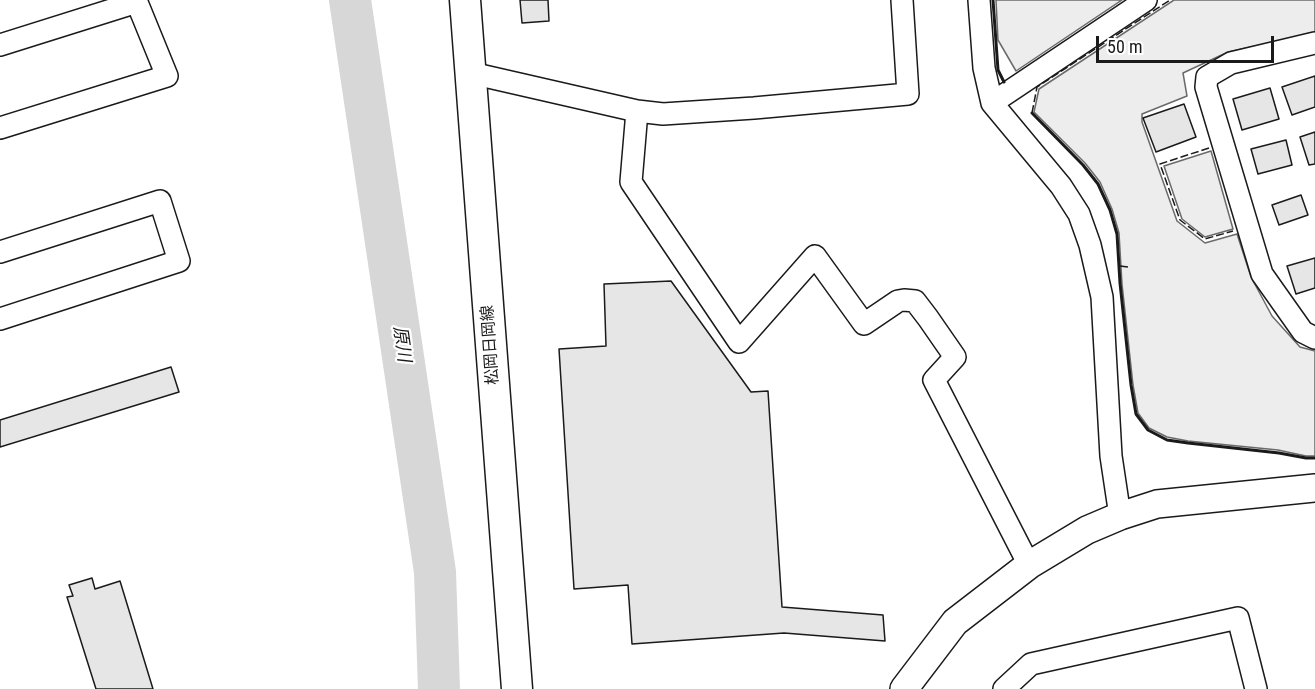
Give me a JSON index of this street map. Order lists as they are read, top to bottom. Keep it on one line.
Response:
{"streets":{"main road":["松岡日岡線"]},"water":["原川"],"scale_bar":"50 m"}
